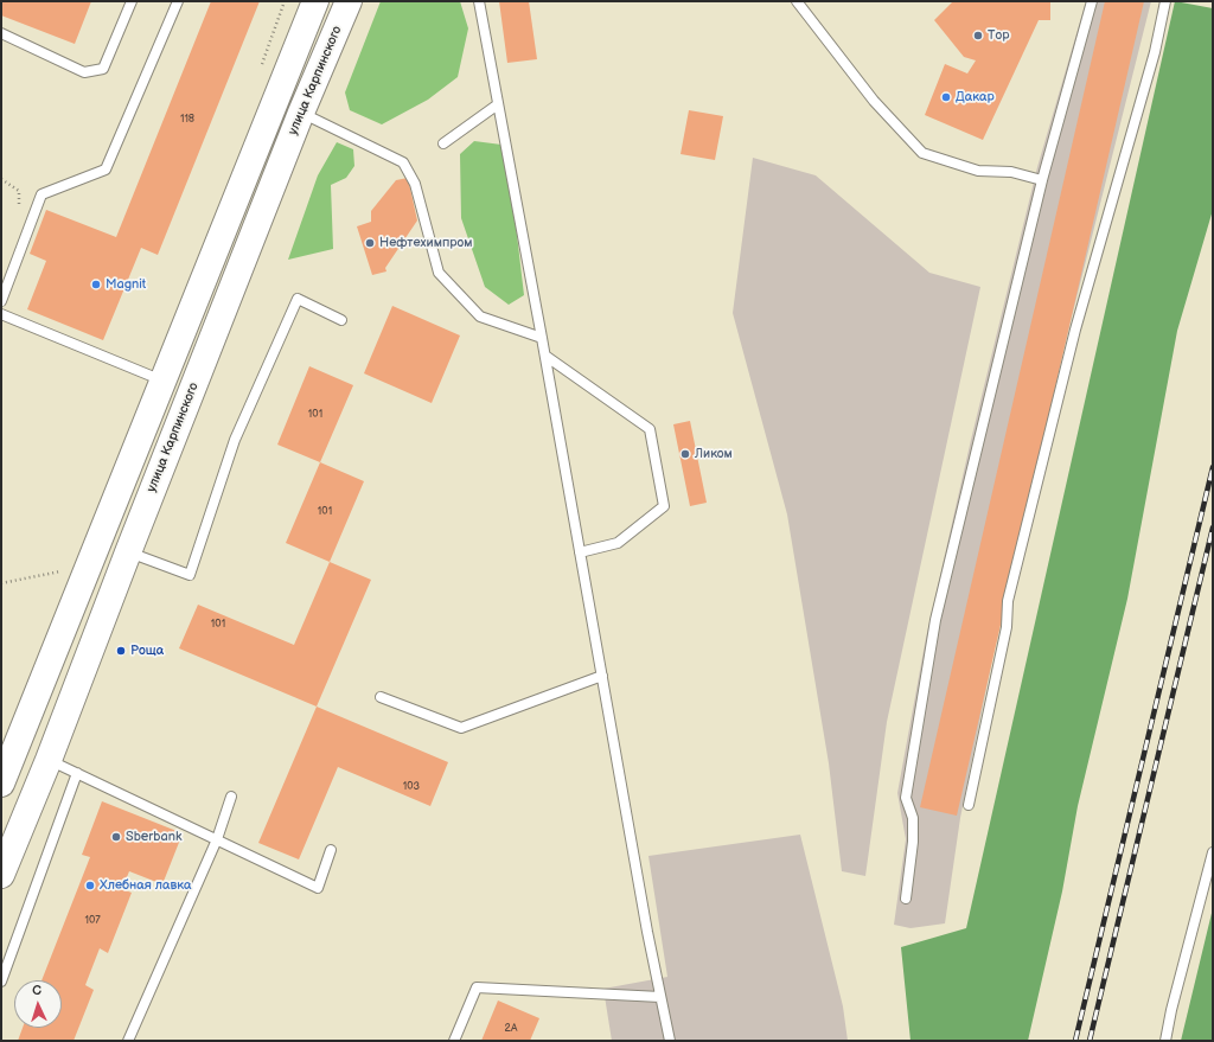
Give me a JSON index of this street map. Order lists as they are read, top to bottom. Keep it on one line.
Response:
{"streets":{"main road":["улица Карпинского"]},"places":["Тор","Дакар","Нефтехимпром","Magnit","Ликом","Роща","Sberbank","Хлебная лавка"],"house_numbers":["118","101","101","101","103","107","2А"],"north":"top"}
